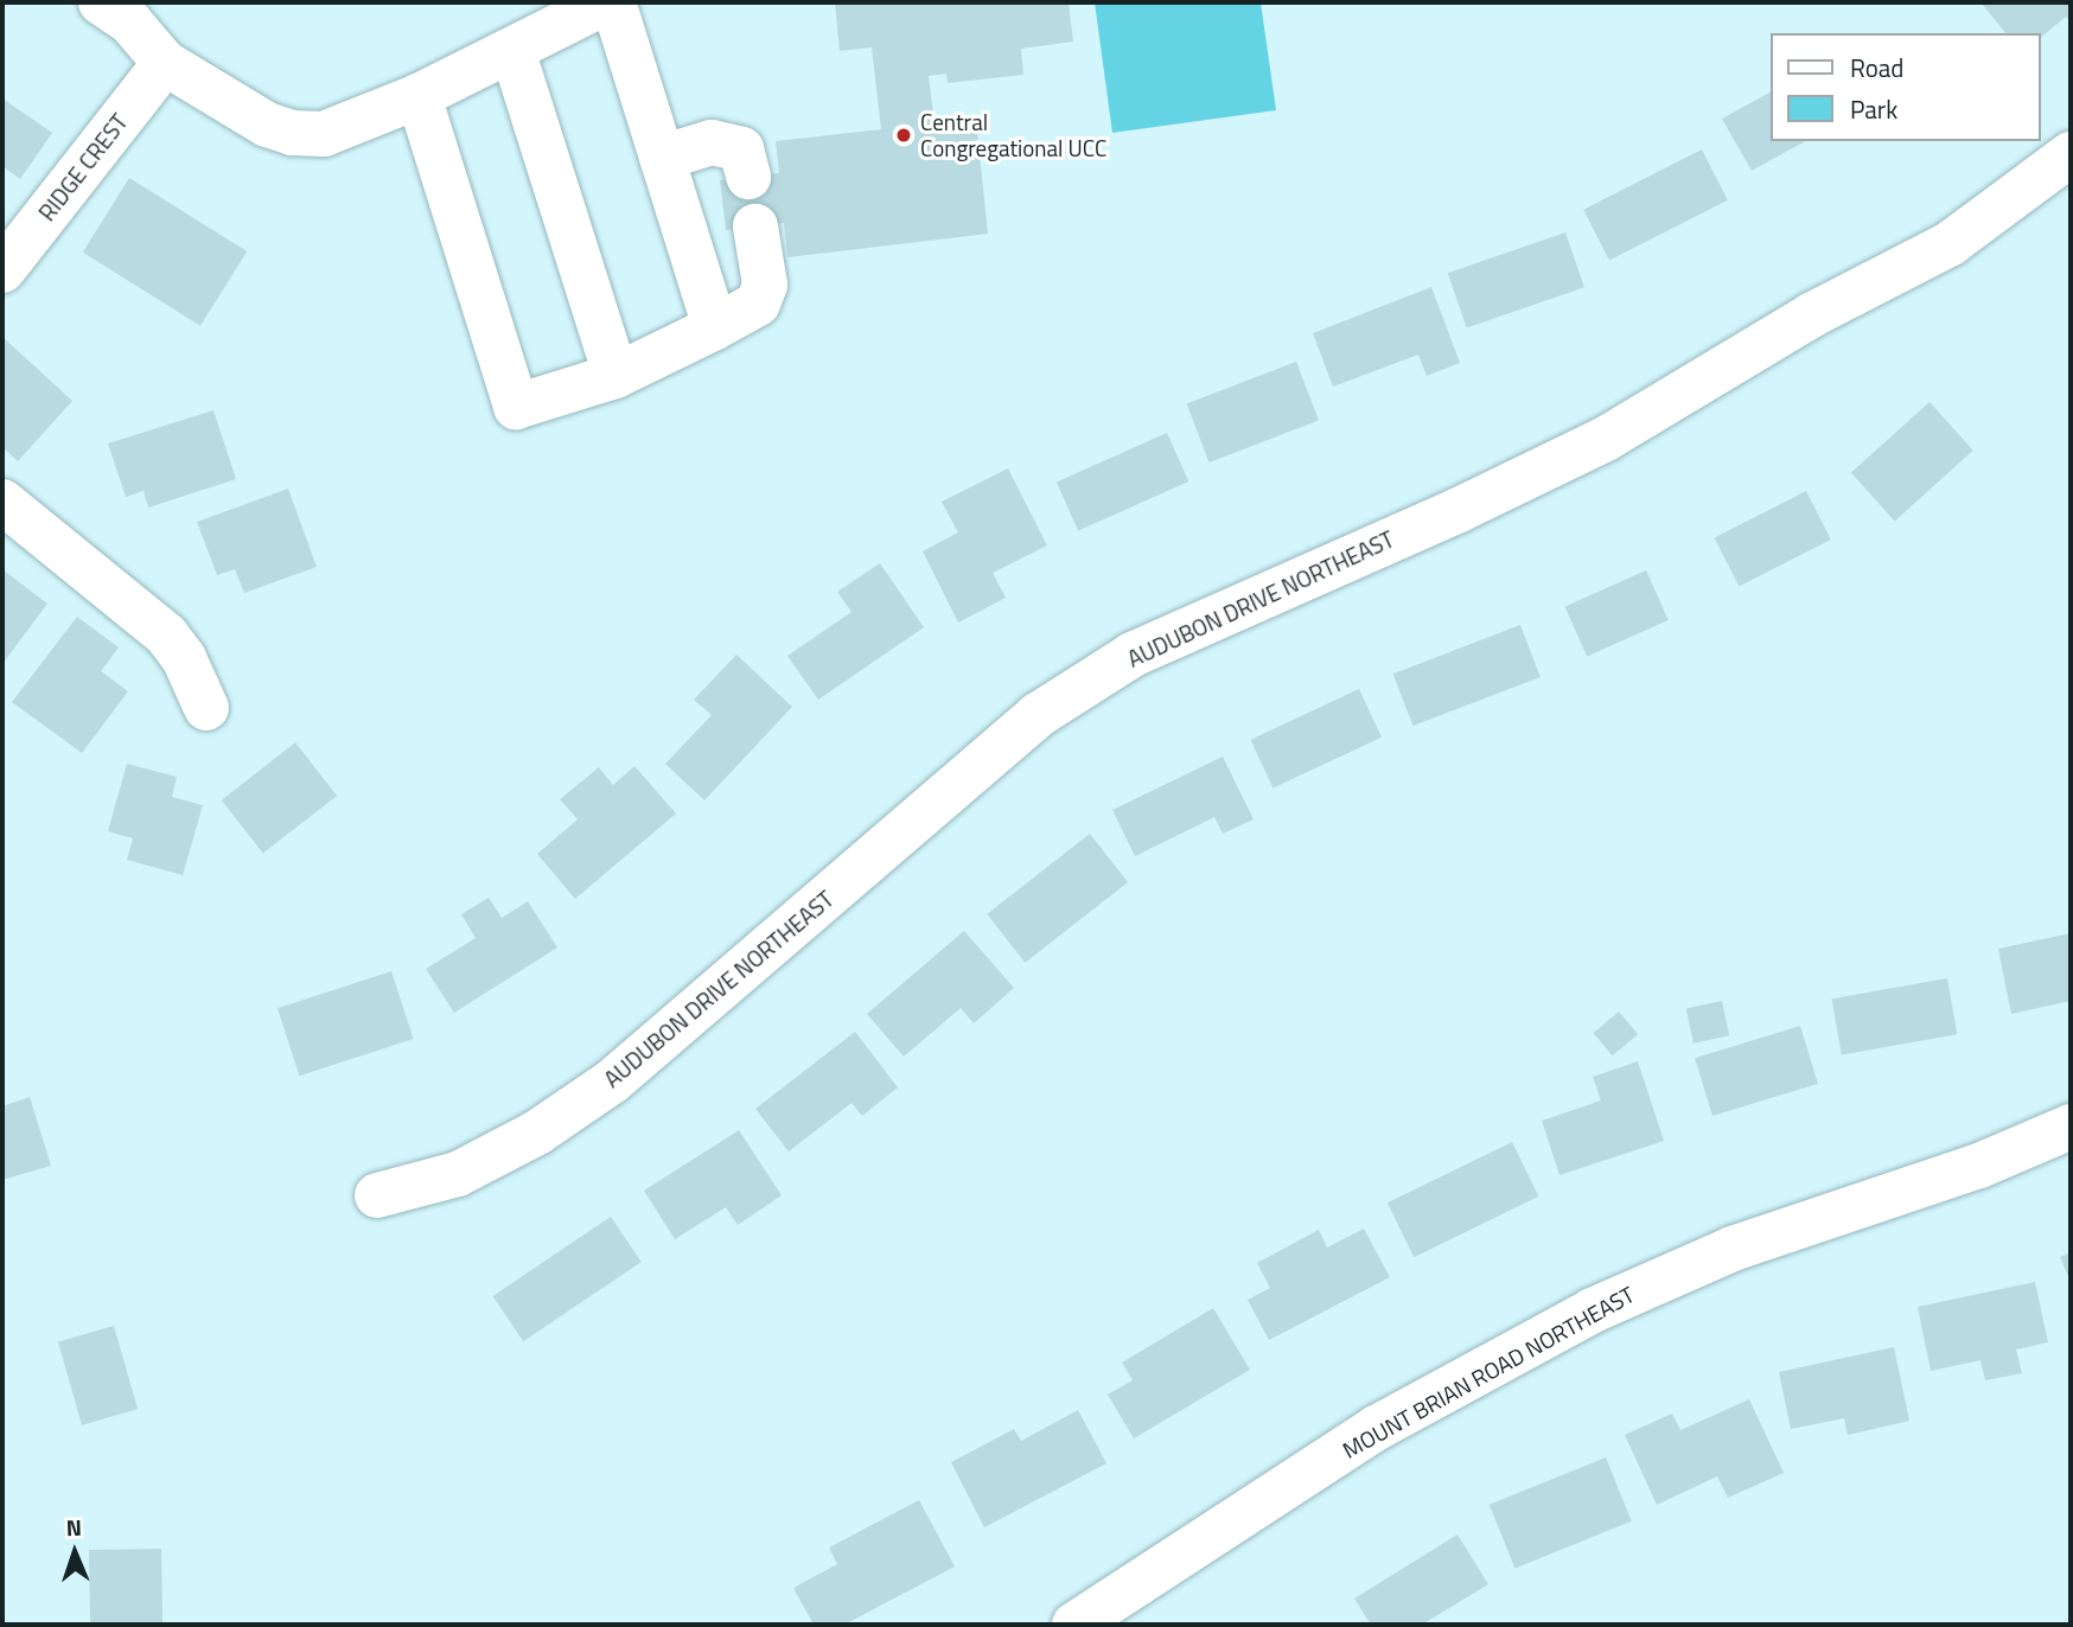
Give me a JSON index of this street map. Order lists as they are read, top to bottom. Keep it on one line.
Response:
{"streets":{"street":["RIDGE CREST","AUDUBON DRIVE NORTHEAST","MOUNT BRIAN ROAD NORTHEAST"]},"places":["Central Congregational UCC"],"legend":["Road","Park"],"north":"top"}
